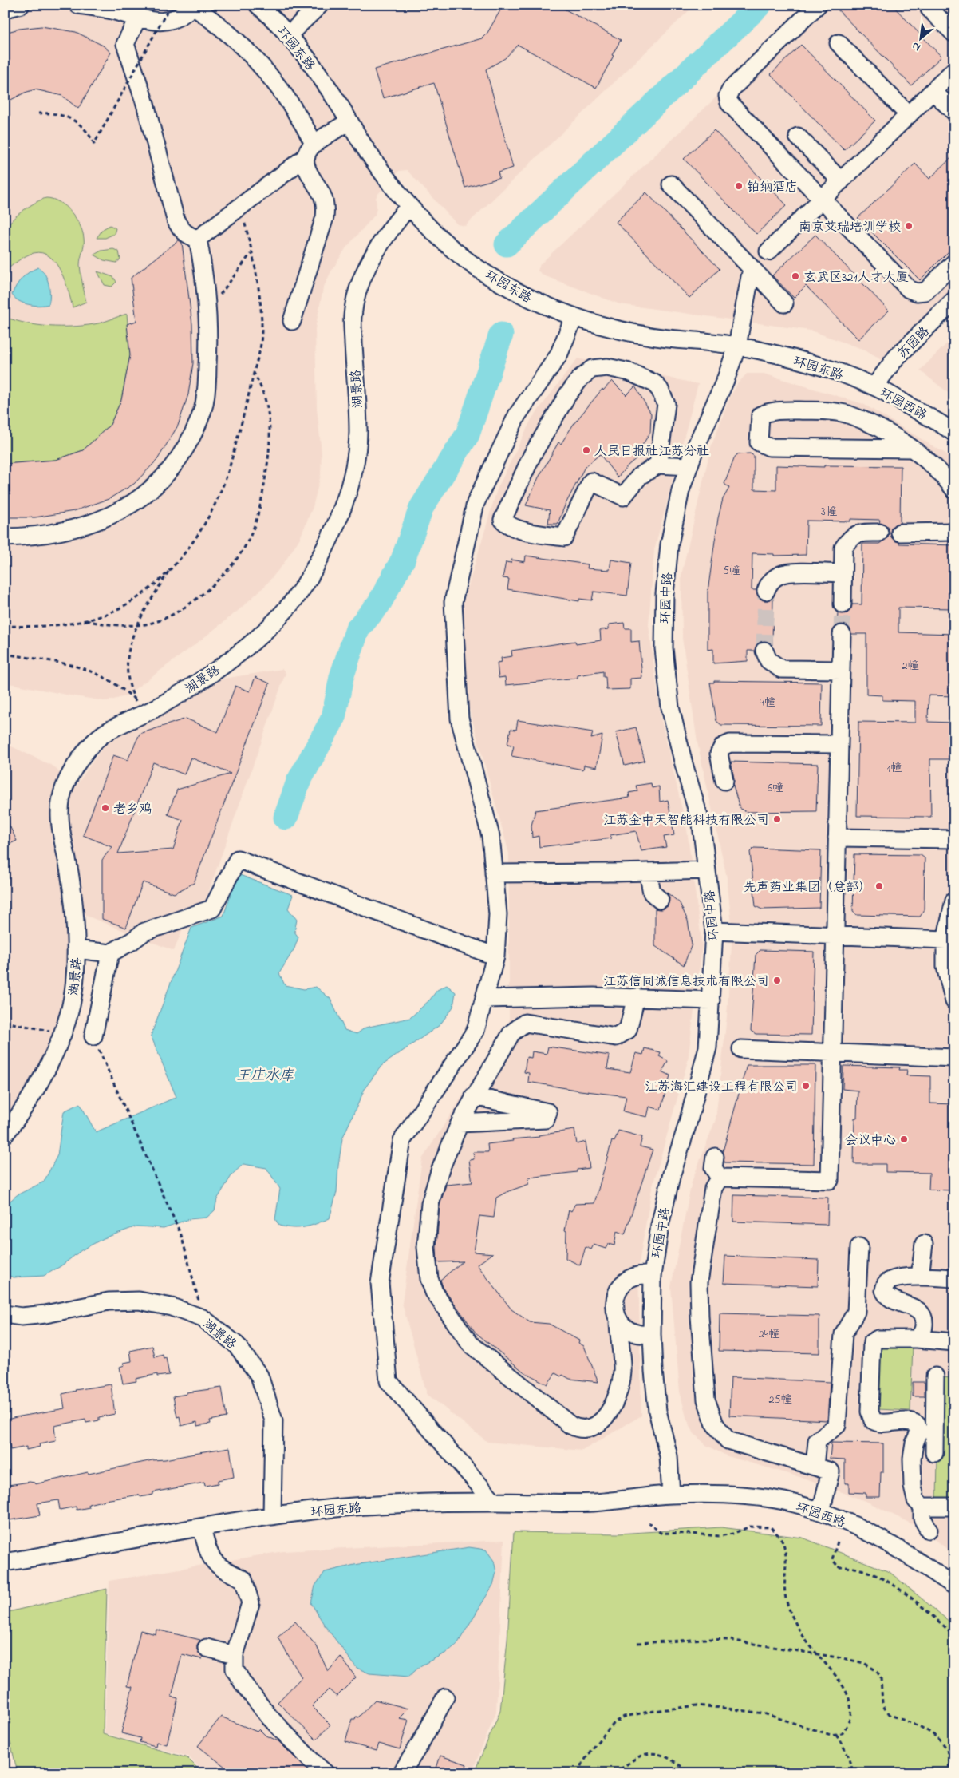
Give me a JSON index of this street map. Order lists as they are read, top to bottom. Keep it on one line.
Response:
{"streets":{"street":["环园东路","苏园路","湖景路","环园西路","环园中路"]},"crossings":[["环园东路","苏园路"],["环园东路","湖景路"],["环园东路","环园西路"],["环园东路","环园中路"],["苏园路","环园西路"],["环园西路","环园中路"]],"water":["王庄水库"],"places":["铂纳酒店","南京艾瑞培训学校","玄武区321人才大厦","人民日报社江苏分社","老乡鸡","江苏金中天智能科技有限公司","先声药业集团（总部）","江苏信同诚信息技术有限公司","江苏海汇建设工程有限公司","会议中心"],"house_numbers":["3幢","5幢","2幢","4幢","1幢","6幢","24幢","25幢"],"north":"bottom left"}
